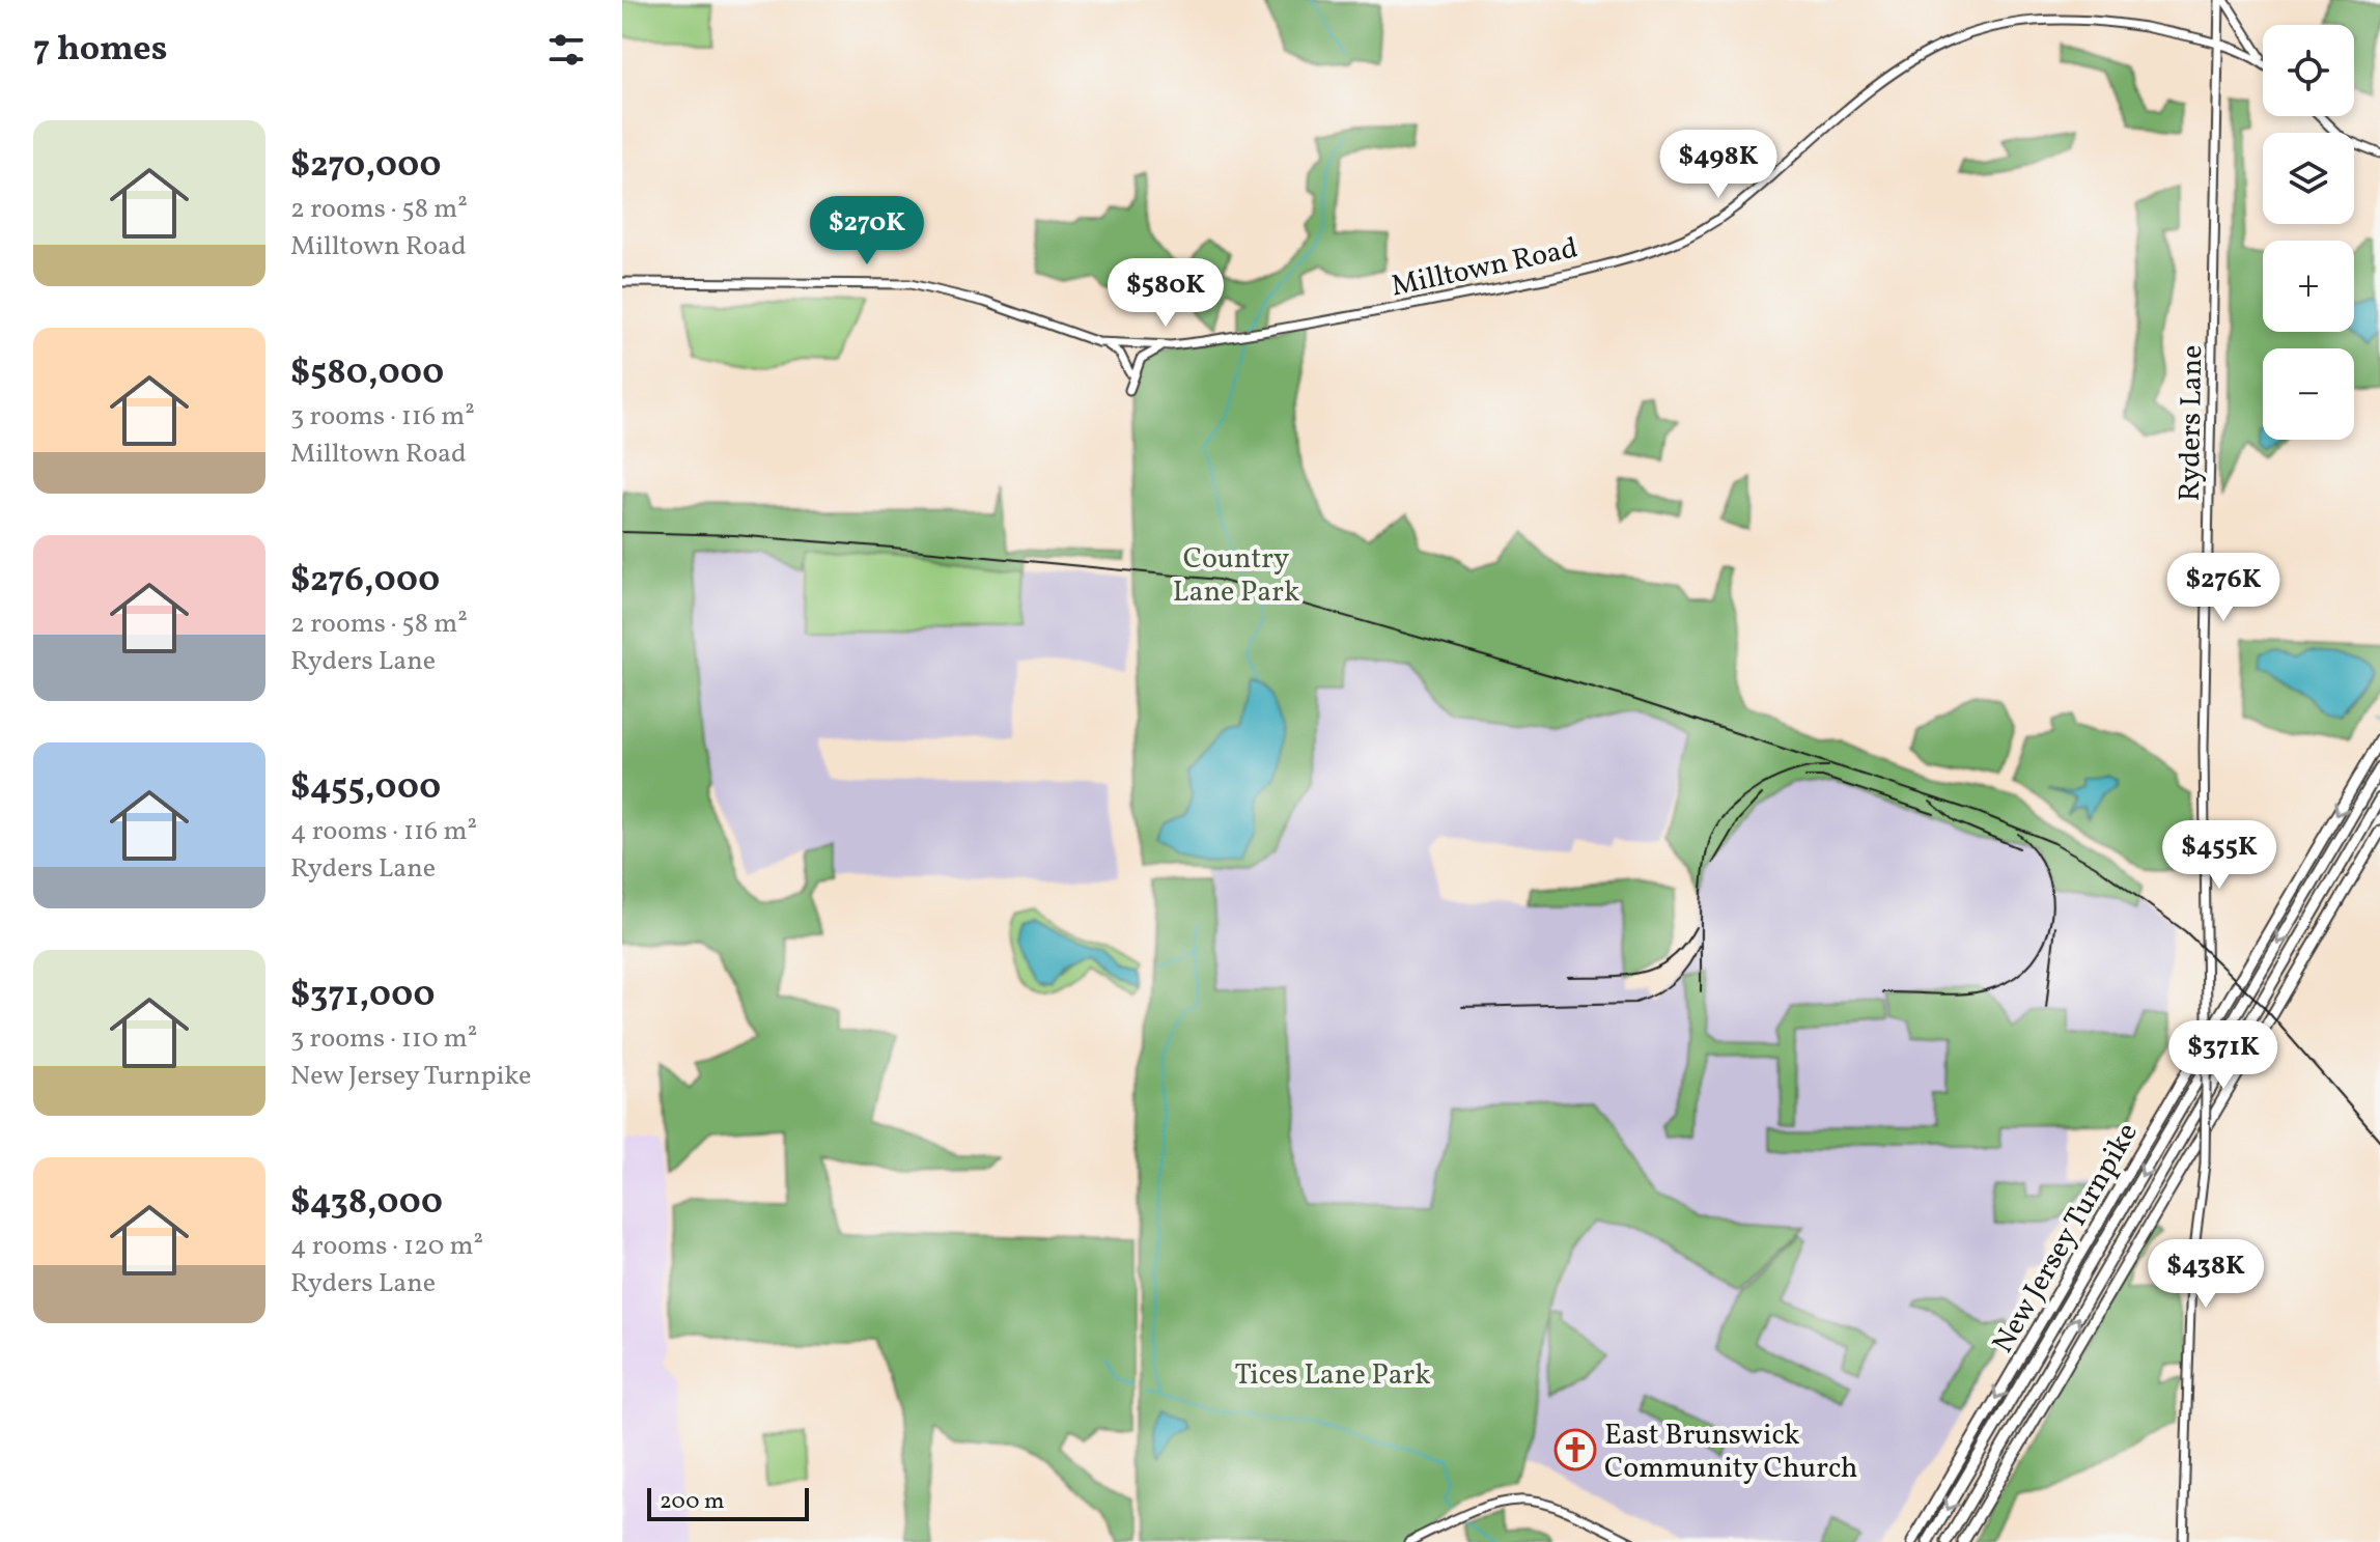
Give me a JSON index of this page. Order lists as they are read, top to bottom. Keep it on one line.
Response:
{"streets":{"highway":["New Jersey Turnpike"],"street":["Milltown Road","Ryders Lane"]},"crossings":[["Milltown Road","Ryders Lane"]],"parks":["Country Lane Park","Tices Lane Park"],"places":{"church":["East Brunswick Community Church"]},"scale_bar":"200 m","page":{"heading":"7 homes","map_buttons":["+","−"],"list":[{"name":"$270,000","note":"2 rooms · 58 m² · Milltown Road"},{"name":"$580,000","note":"3 rooms · 116 m² · Milltown Road"},{"name":"$276,000","note":"2 rooms · 58 m² · Ryders Lane"},{"name":"$455,000","note":"4 rooms · 116 m² · Ryders Lane"},{"name":"$371,000","note":"3 rooms · 110 m² · New Jersey Turnpike"},{"name":"$438,000","note":"4 rooms · 120 m² · Ryders Lane"}],"price":["$498K","$270K","$580K","$276K","$455K","$371K","$438K"],"scale":"200 m"}}
